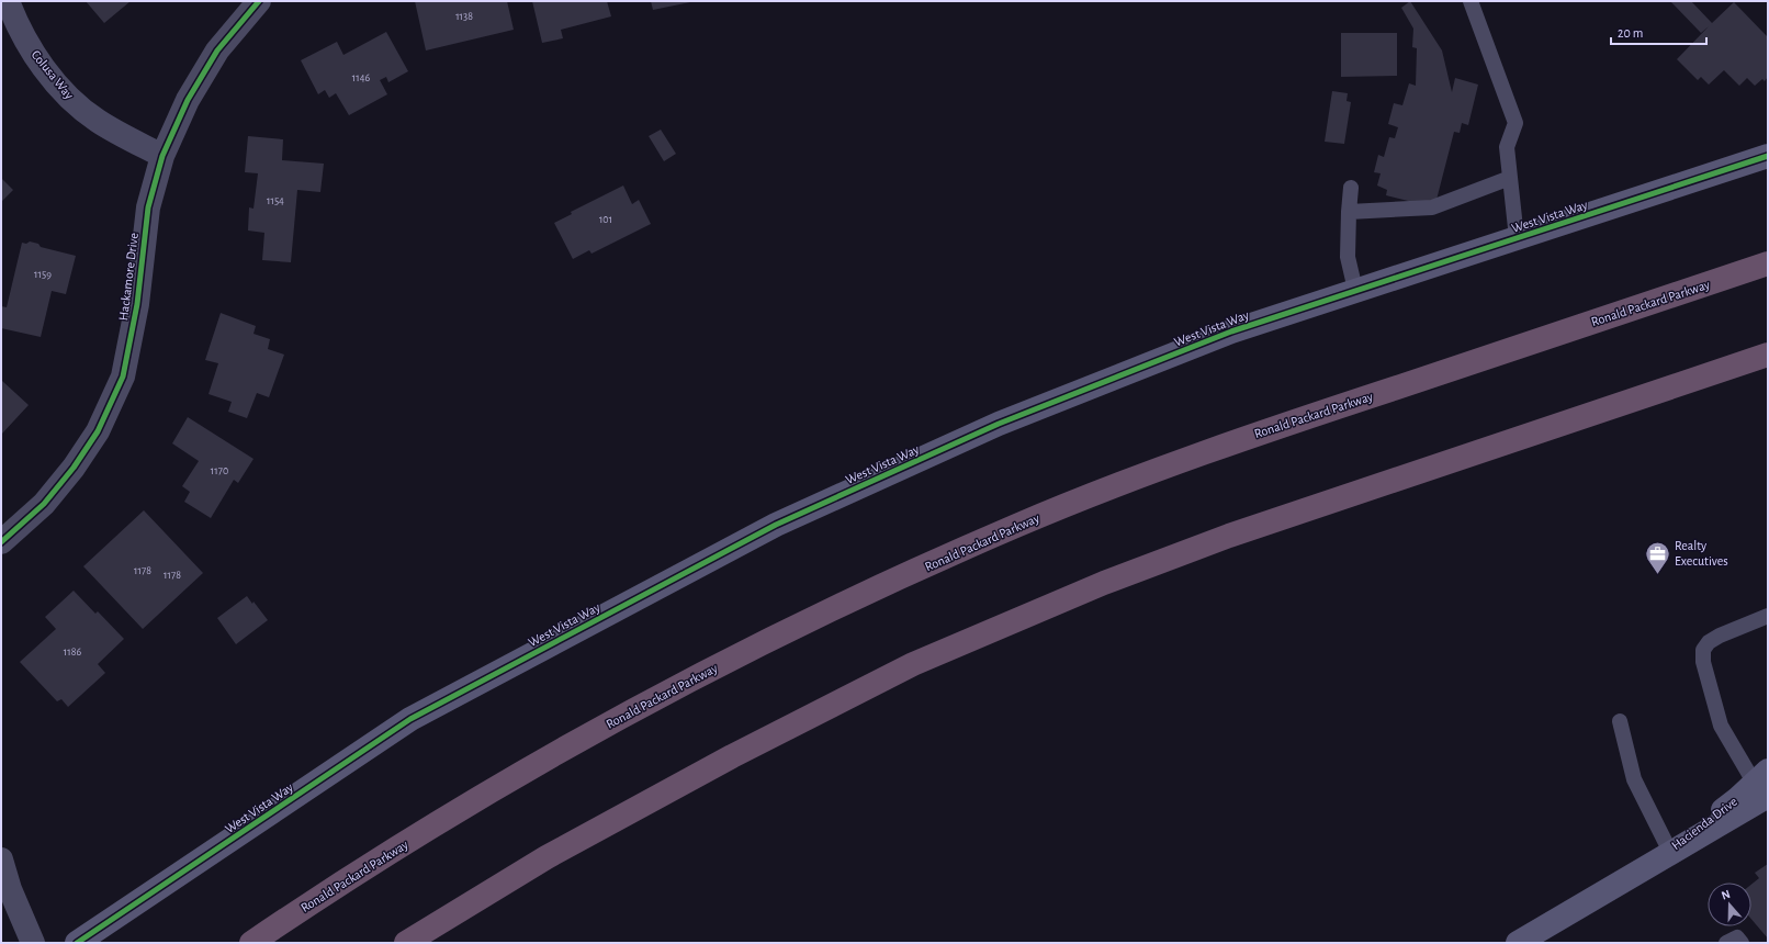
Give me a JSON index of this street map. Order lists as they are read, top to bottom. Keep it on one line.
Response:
{"streets":{"highway":["Ronald Packard Parkway"],"main road":["West Vista Way","Hacienda Drive"],"street":["Colusa Way","Hackamore Drive"]},"crossings":[["Colusa Way","Hackamore Drive"]],"places":{"office":["Realty Executives"]},"house_numbers":["1138","1146","1154","101","1159","1170","1178","1178","1186"],"scale_bar":"20 m","north":"top"}
